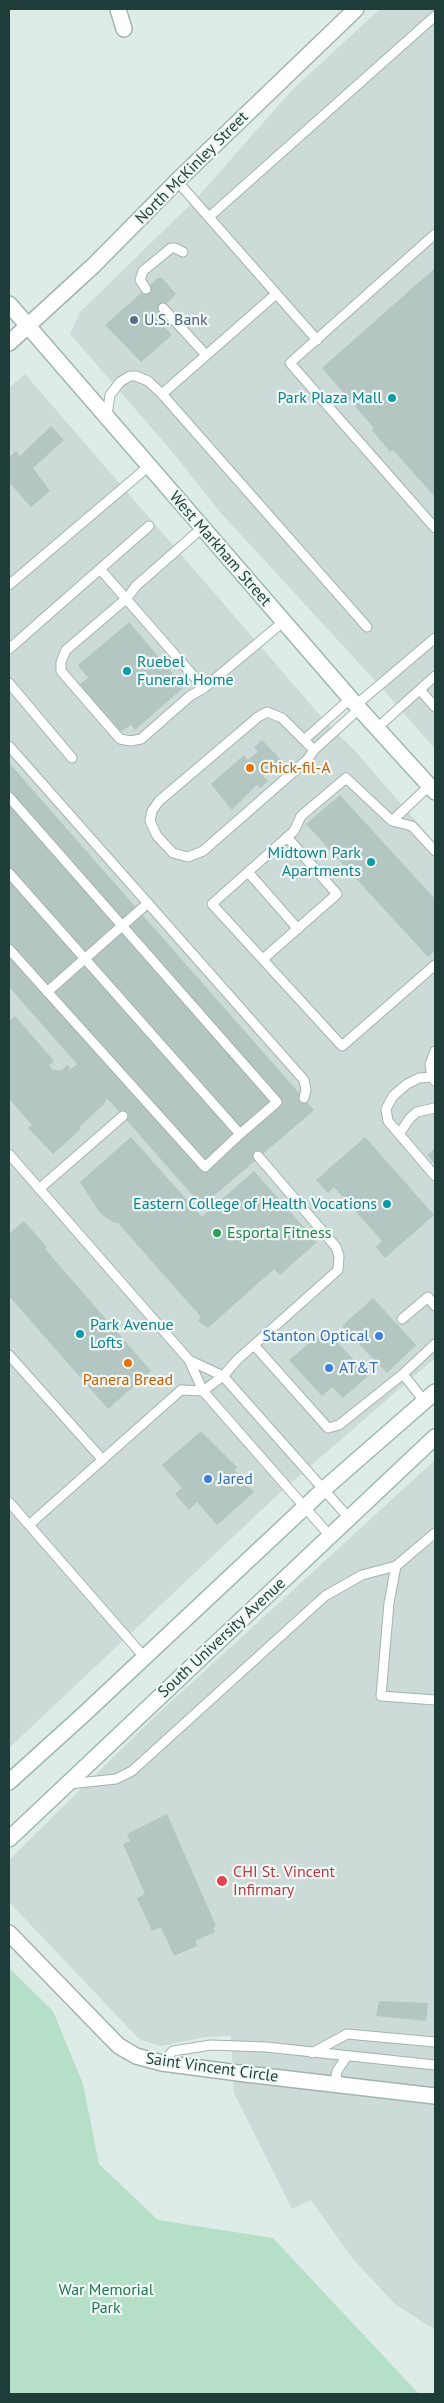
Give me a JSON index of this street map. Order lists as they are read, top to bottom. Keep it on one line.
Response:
{"streets":{"main road":["North McKinley Street","West Markham Street","South University Avenue","Saint Vincent Circle"]},"crossings":[["North McKinley Street","West Markham Street"]],"parks":["War Memorial Park"],"places":["U.S. Bank","Park Plaza Mall","Ruebel Funeral Home","Chick-fil-A","Midtown Park Apartments","Eastern College of Health Vocations","Esporta Fitness","Park Avenue Lofts","Stanton Optical","Panera Bread","AT&T","Jared","CHI St. Vincent Infirmary"]}
